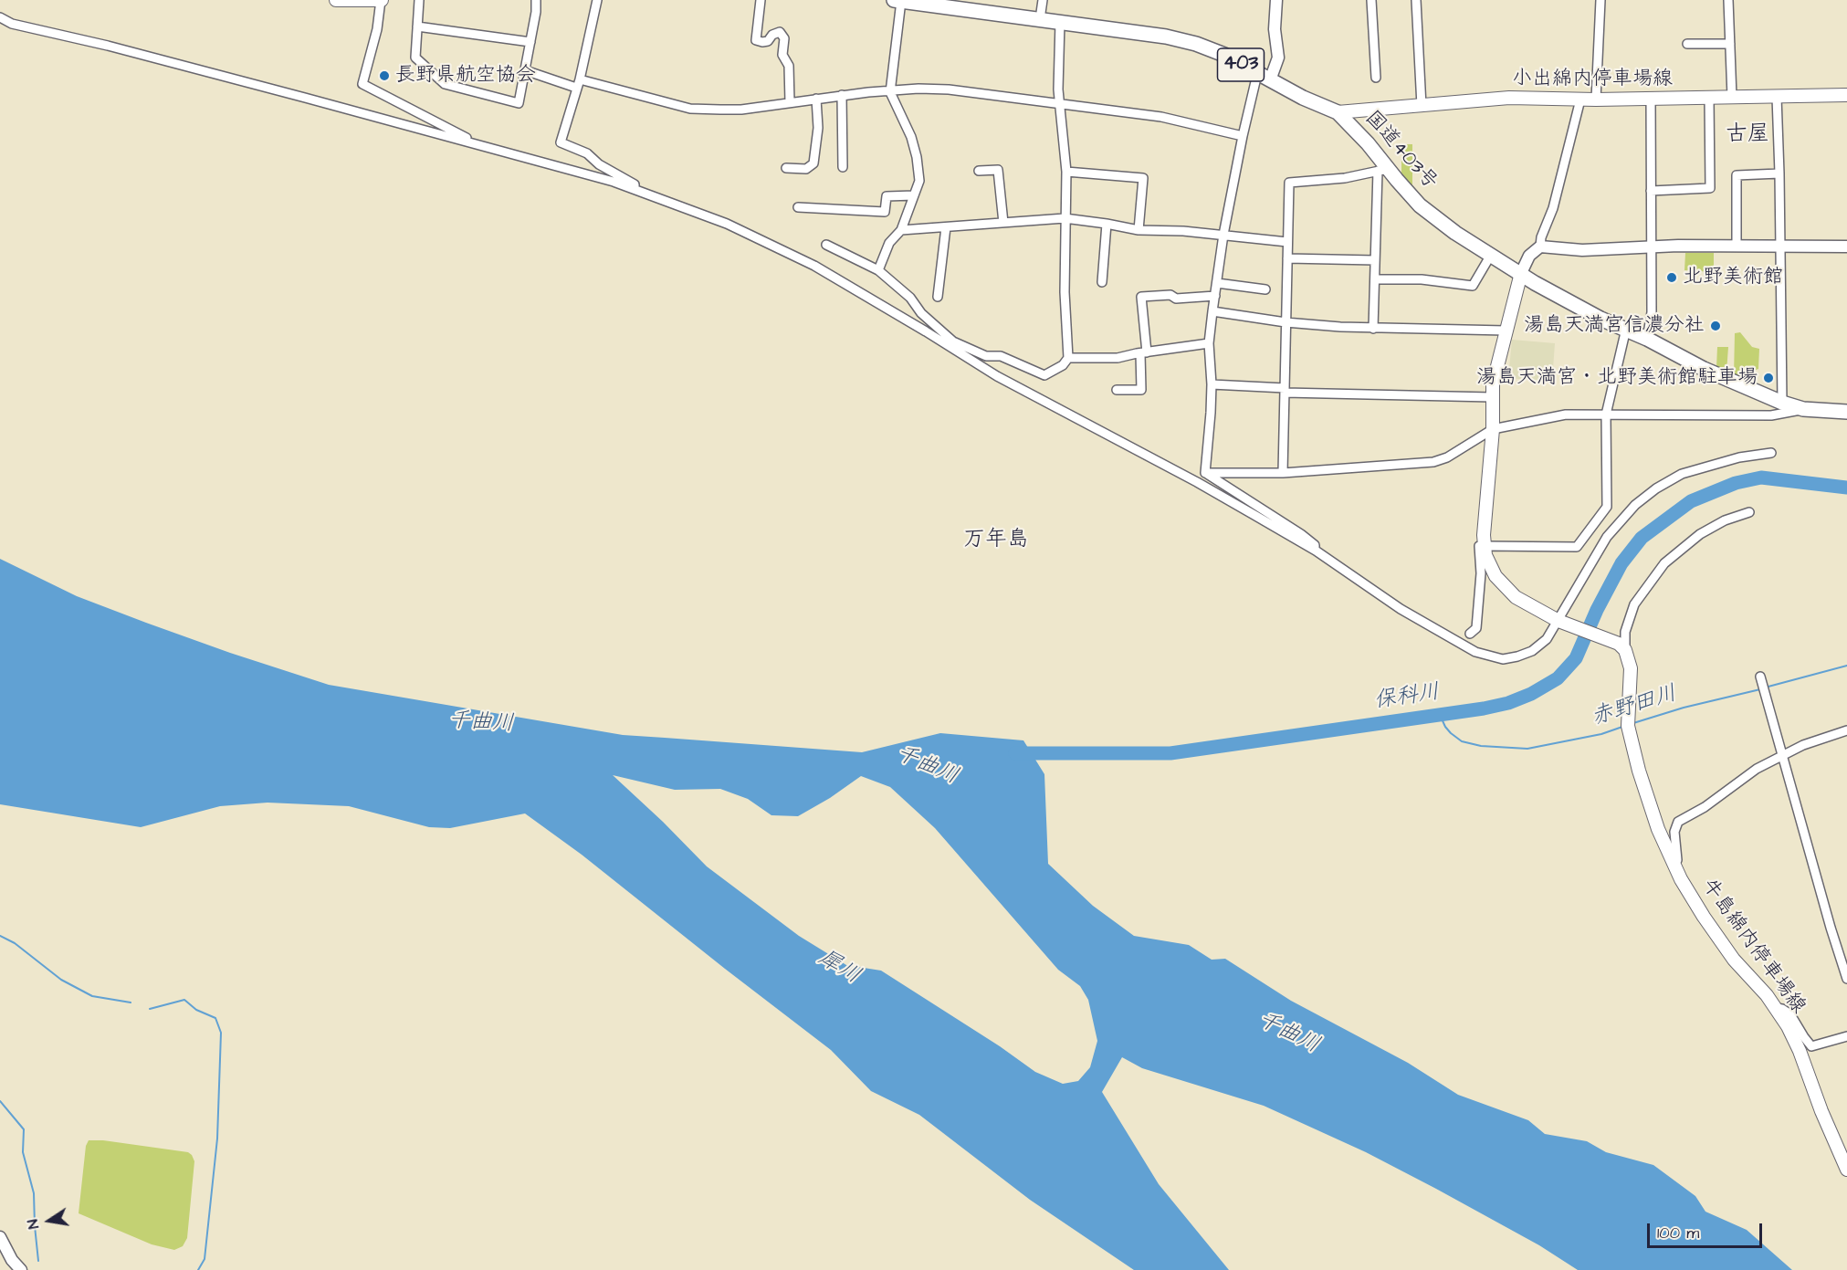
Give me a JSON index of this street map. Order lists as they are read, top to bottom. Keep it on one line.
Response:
{"streets":{"highway":["403","国道403号"],"main road":["小出綿内停車場線","牛島綿内停車場線"]},"crossings":[["小出綿内停車場線","国道403号"]],"districts":["古屋","万年島"],"water":["保科川","赤野田川","千曲川","犀川"],"places":["長野県航空協会","北野美術館","湯島天満宮信濃分社","湯島天満宮・北野美術館駐車場"],"scale_bar":"100 m","north":"left"}
